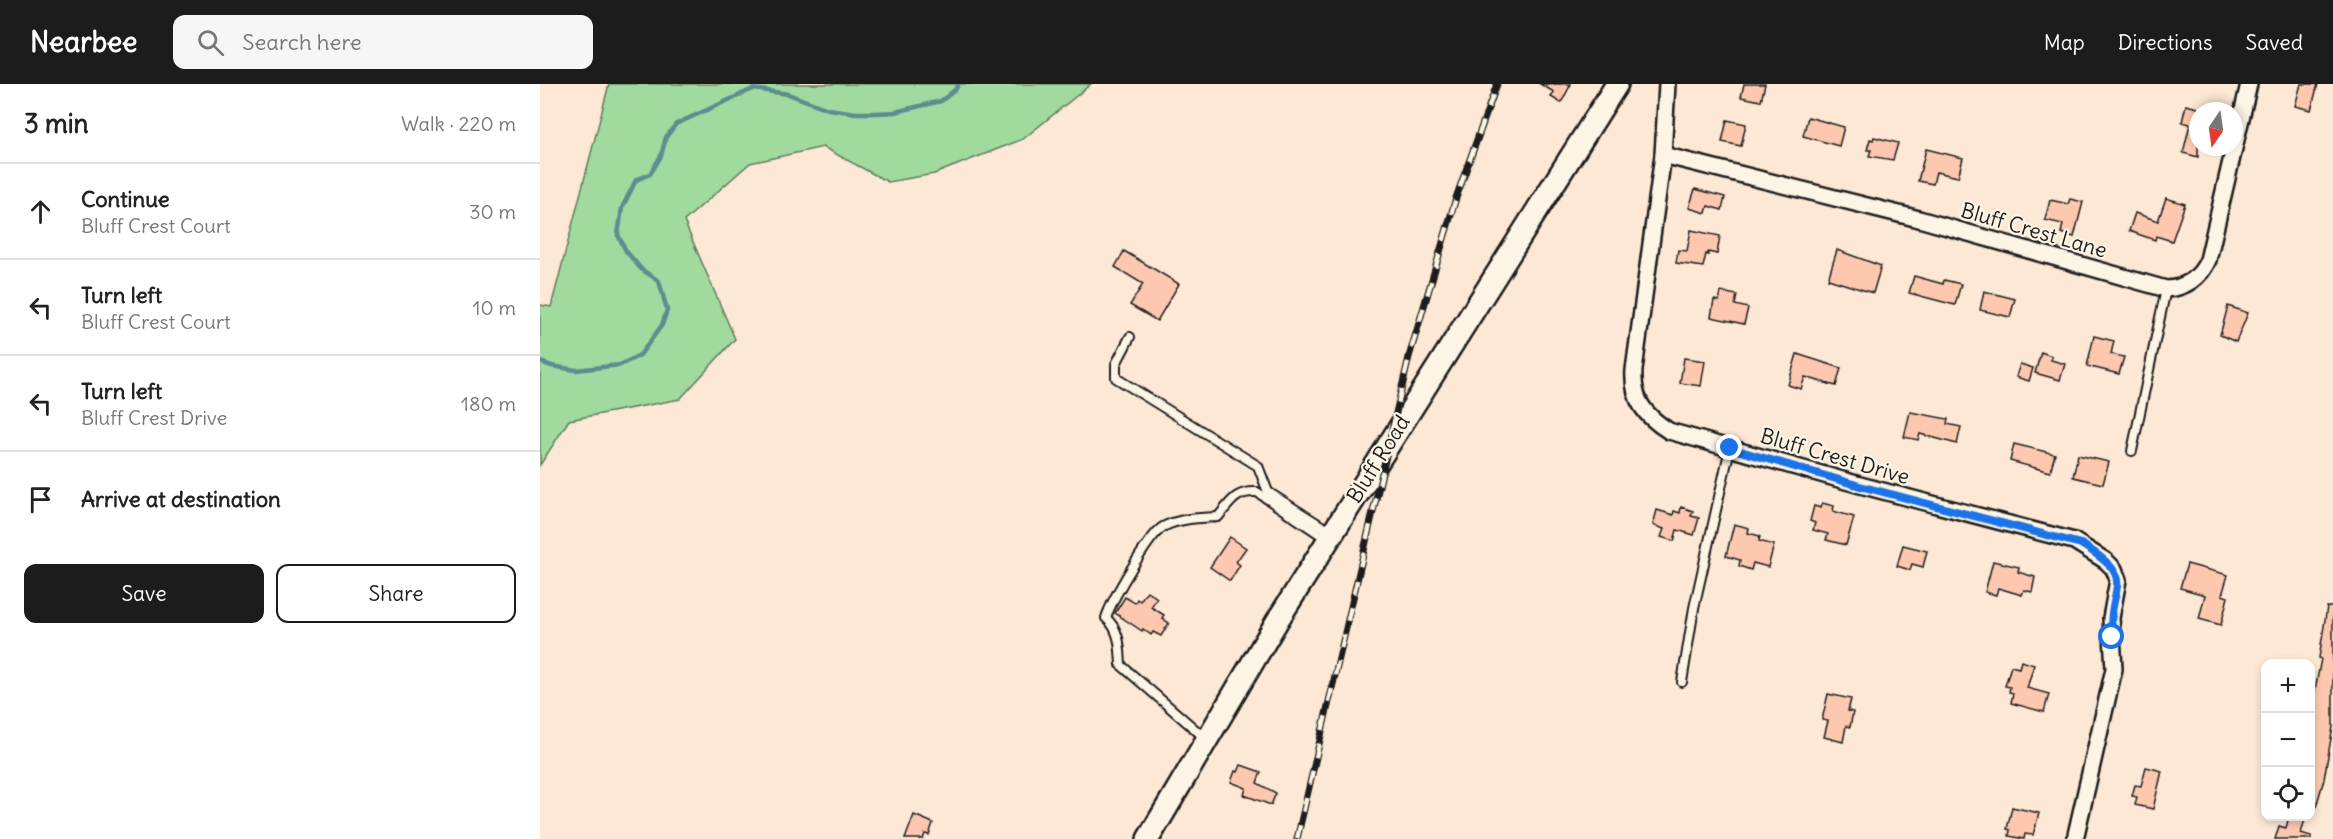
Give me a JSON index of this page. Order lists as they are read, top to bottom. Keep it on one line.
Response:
{"streets":{"main road":["Bluff Road"],"street":["Bluff Crest Lane","Bluff Crest Drive"]},"crossings":[["Bluff Crest Lane","Bluff Crest Drive"]],"north":"bottom","page":{"header":"Nearbee","search":"Search here","nav":["Map","Directions","Saved"],"heading":["3 min","Walk · 220 m"],"list":[["Continue","Bluff Crest Court","30 m"],["Turn left","Bluff Crest Court","10 m"],["Turn left","Bluff Crest Drive","180 m"],"Arrive at destination"],"buttons":["Save","Share"],"map_buttons":["+","−"]}}
